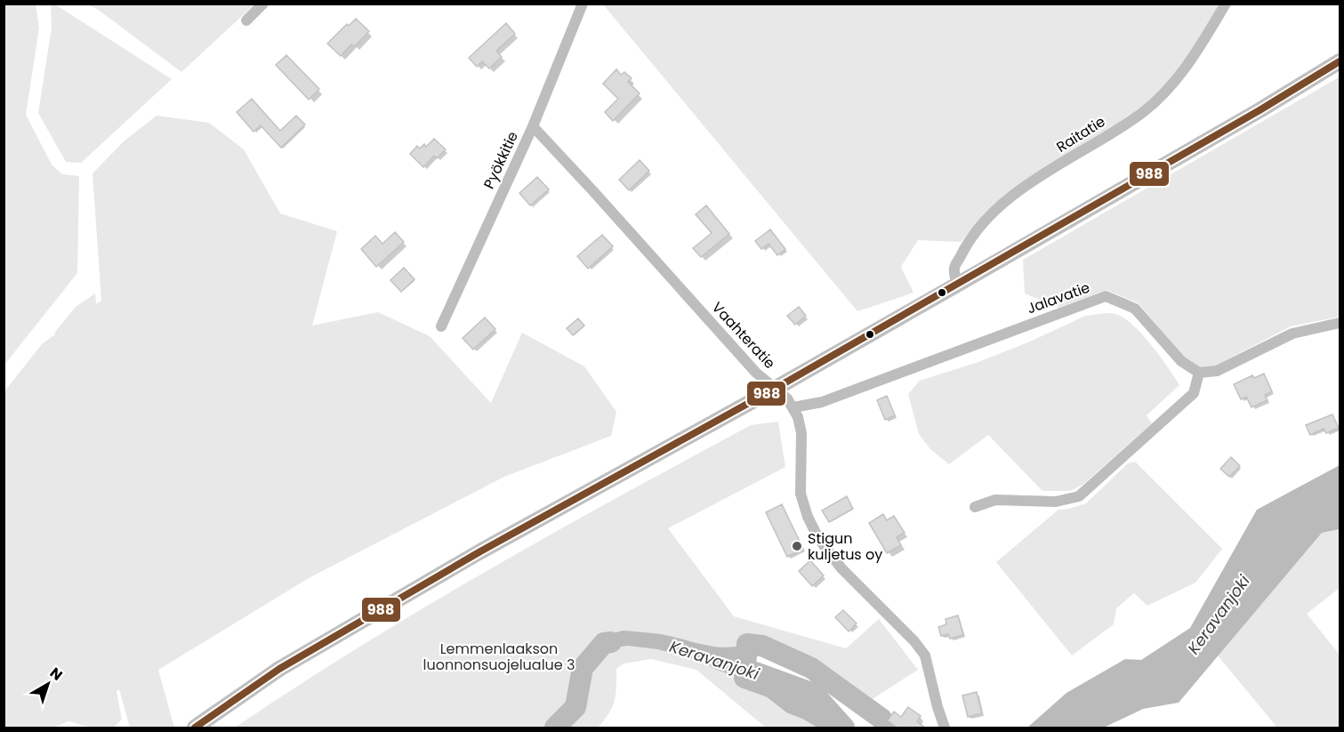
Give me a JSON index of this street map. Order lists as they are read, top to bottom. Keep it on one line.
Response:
{"streets":{"street":["Raitatie","Pyökkitie","Jalavatie","Vaahteratie"]},"crossings":[["Pyökkitie","Vaahteratie"],["Jalavatie","Vaahteratie"]],"water":["Keravanjoki"],"parks":["Lemmenlaakson luonnonsuojelualue 3"],"places":["Stigun kuljetus oy"],"lines":["transit line 988"],"north":"top right"}
